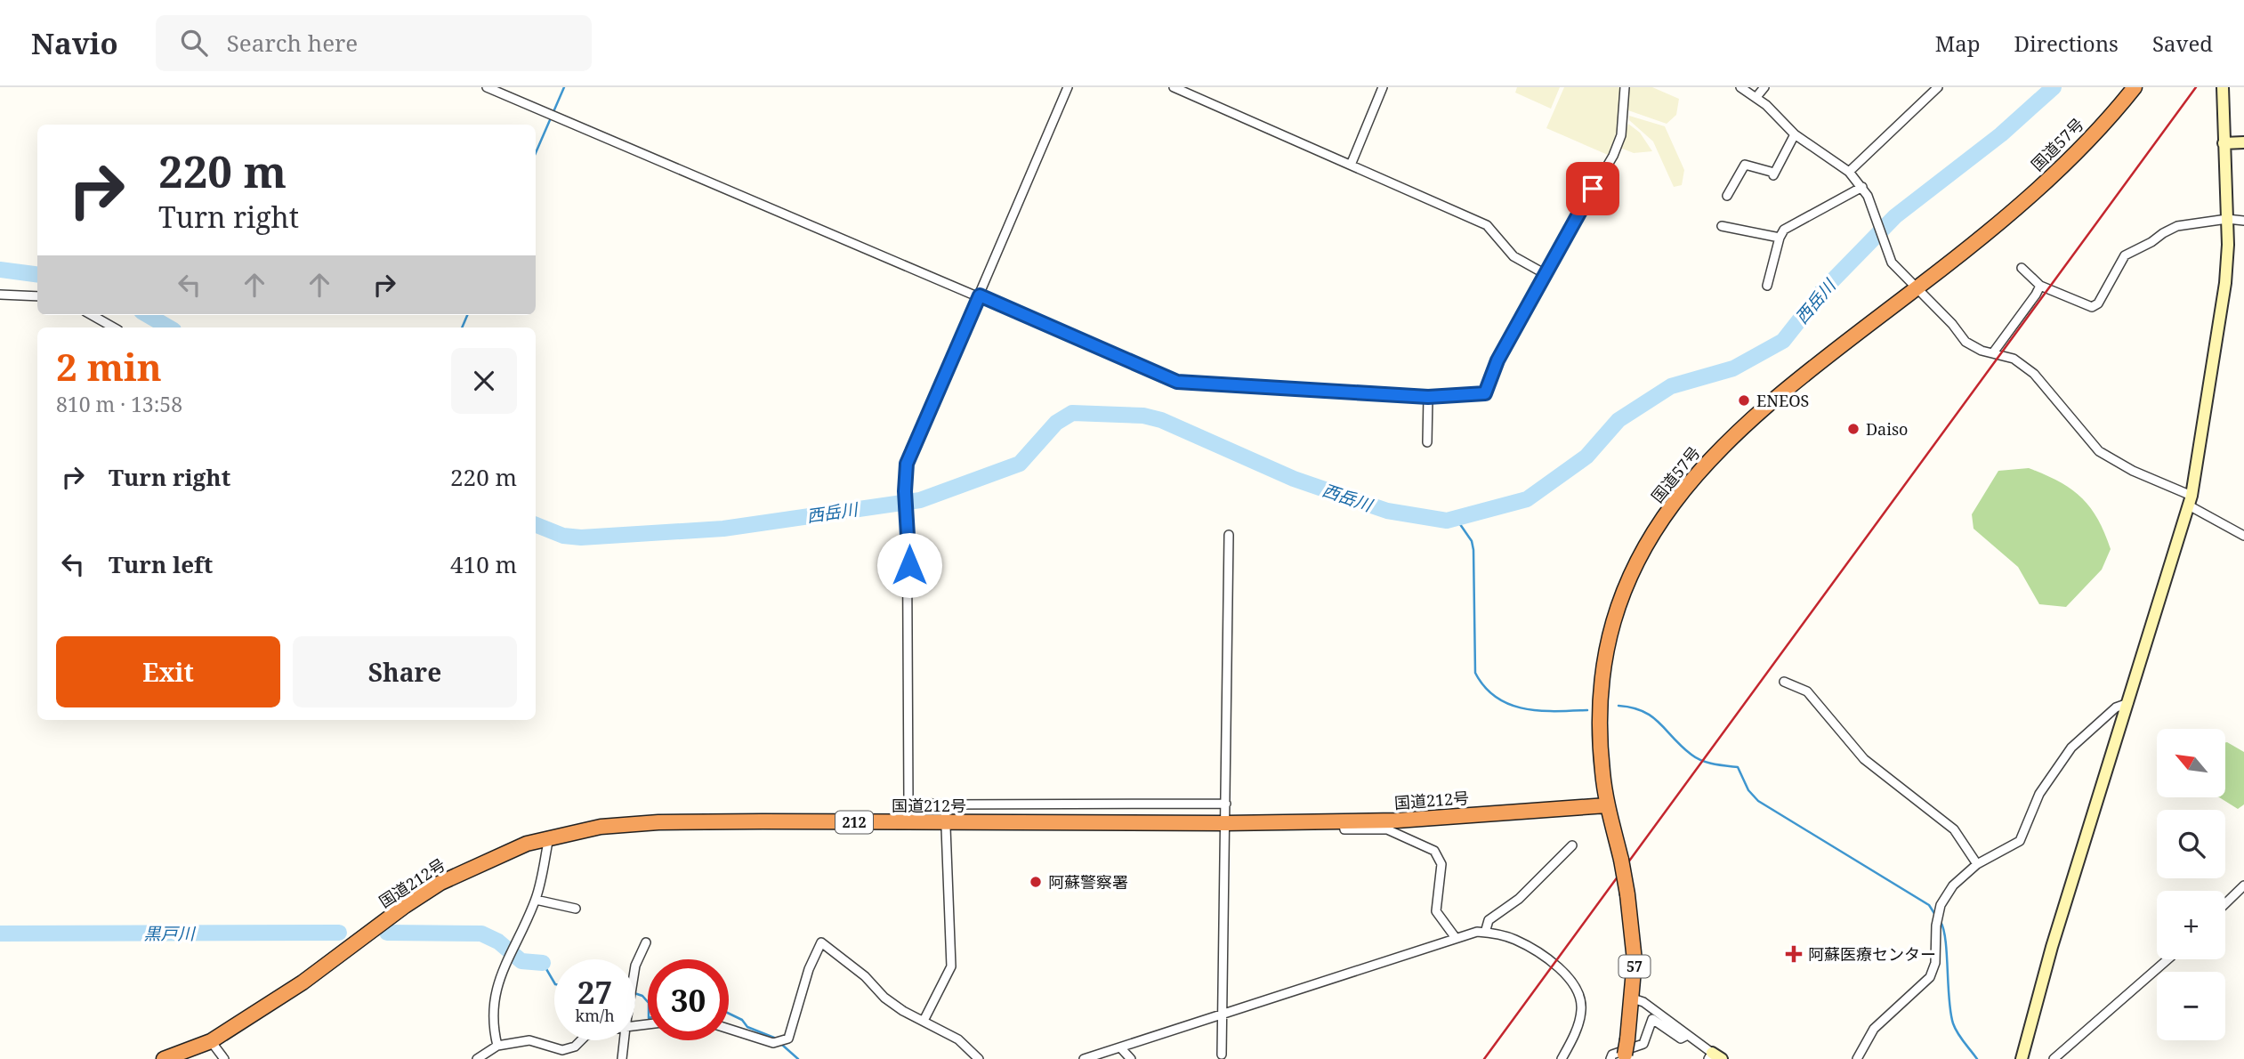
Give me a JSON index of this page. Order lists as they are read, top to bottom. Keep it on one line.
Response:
{"streets":{"highway":["国道57号","国道212号","212","57"]},"crossings":[["国道57号","国道212号"]],"water":["西岳川","黒戸川"],"places":{"other":["ENEOS","Daiso","阿蘇警察署"],"health":["阿蘇医療センター"]},"north":"top left","page":{"header":"Navio","search":"Search here","nav":["Map","Directions","Saved"],"turn":["220 m","Turn right"],"heading":["2 min","810 m · 13:58"],"list":[{"name":"Turn right","value":"220 m"},{"name":"Turn left","value":"410 m"}],"buttons":["Exit","Share"],"map_buttons":["+","−"],"speed":"27 km/h","limit":"30"}}
